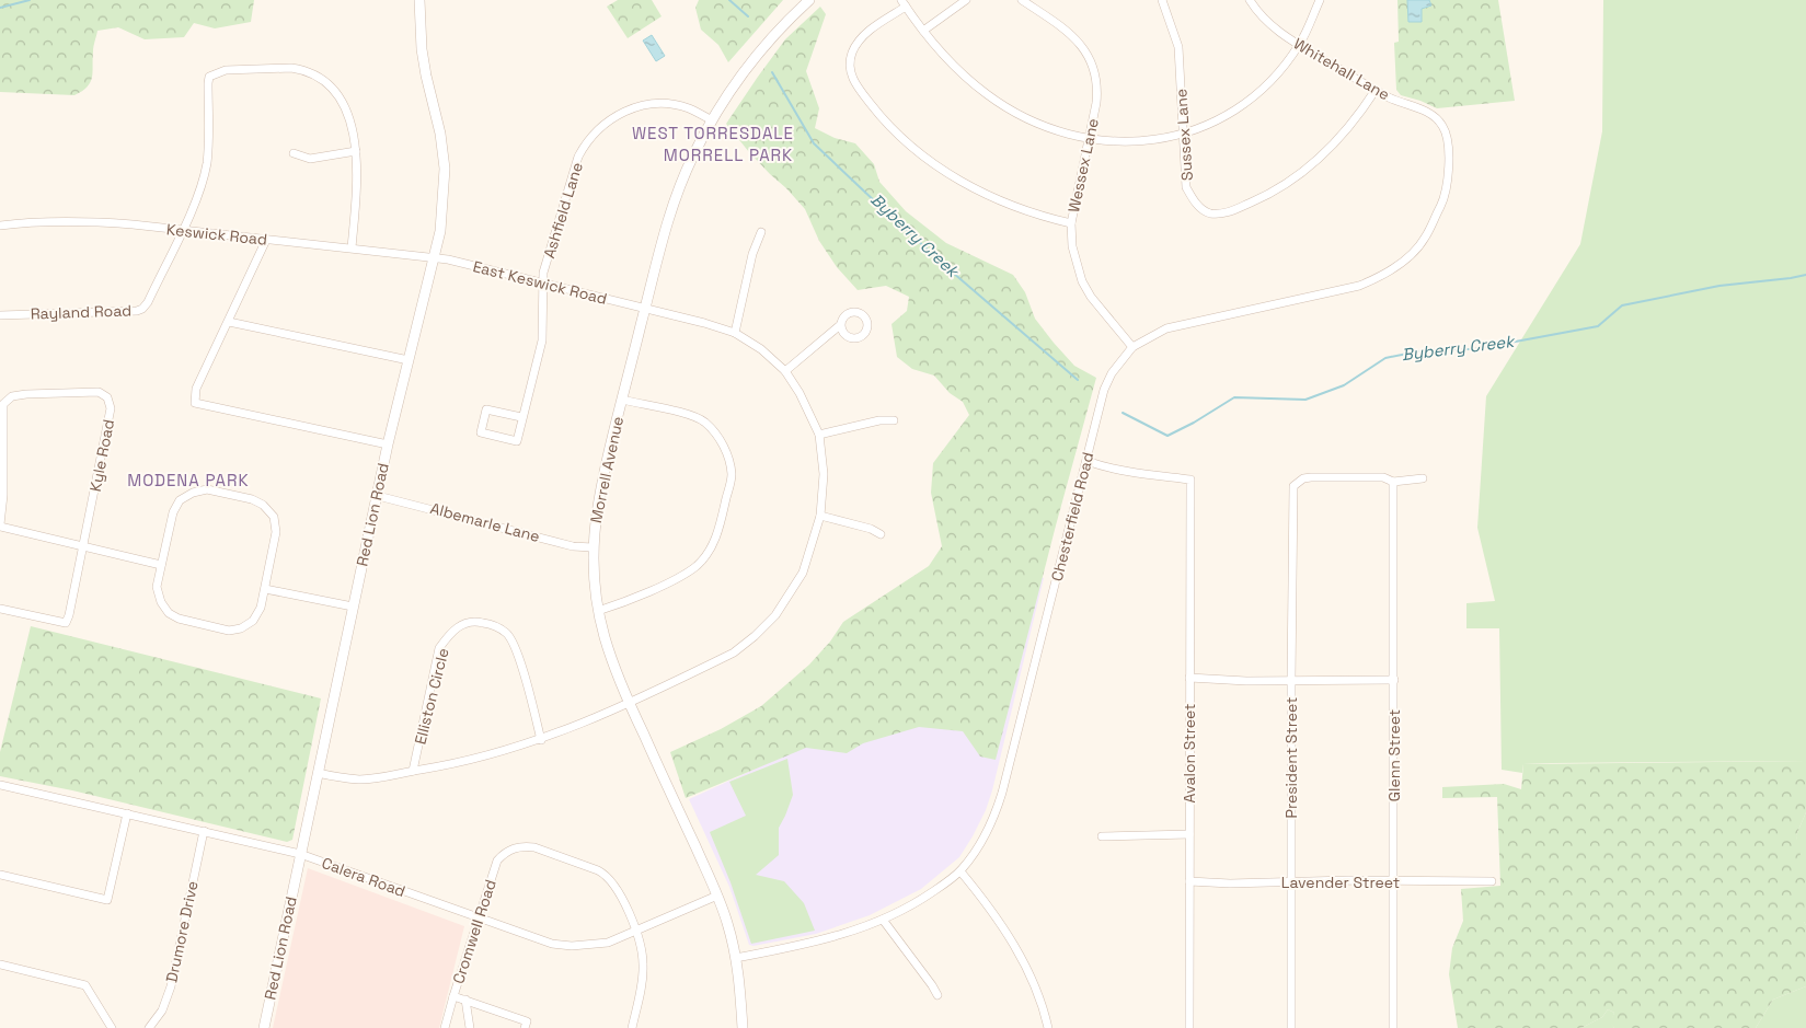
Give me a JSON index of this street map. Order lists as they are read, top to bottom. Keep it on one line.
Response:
{"streets":{"street":["Whitehall Lane","Sussex Lane","Wessex Lane","Ashfield Lane","Keswick Road","East Keswick Road","Rayland Road","Kyle Road","Morrell Avenue","Red Lion Road","Chesterfield Road","Albemarle Lane","Elliston Circle","Avalon Street","Glenn Street","President Street","Calera Road","Lavender Street","Drumore Drive","Cromwell Road"]},"crossings":[["Whitehall Lane","Sussex Lane"],["Whitehall Lane","Chesterfield Road"],["Wessex Lane","Chesterfield Road"],["Ashfield Lane","East Keswick Road"],["Ashfield Lane","Morrell Avenue"],["Keswick Road","East Keswick Road"],["Keswick Road","Rayland Road"],["Keswick Road","Red Lion Road"],["East Keswick Road","Morrell Avenue"],["East Keswick Road","Red Lion Road"],["East Keswick Road","Elliston Circle"],["Morrell Avenue","Chesterfield Road"],["Morrell Avenue","Albemarle Lane"],["Morrell Avenue","Calera Road"],["Red Lion Road","Albemarle Lane"],["Red Lion Road","Calera Road"],["Chesterfield Road","Avalon Street"],["Avalon Street","Lavender Street"],["Glenn Street","President Street"],["Glenn Street","Lavender Street"],["President Street","Lavender Street"],["Calera Road","Drumore Drive"],["Calera Road","Cromwell Road"]],"districts":["WEST TORRESDALE","MORRELL PARK","MODENA PARK"],"water":["Byberry Creek"]}
